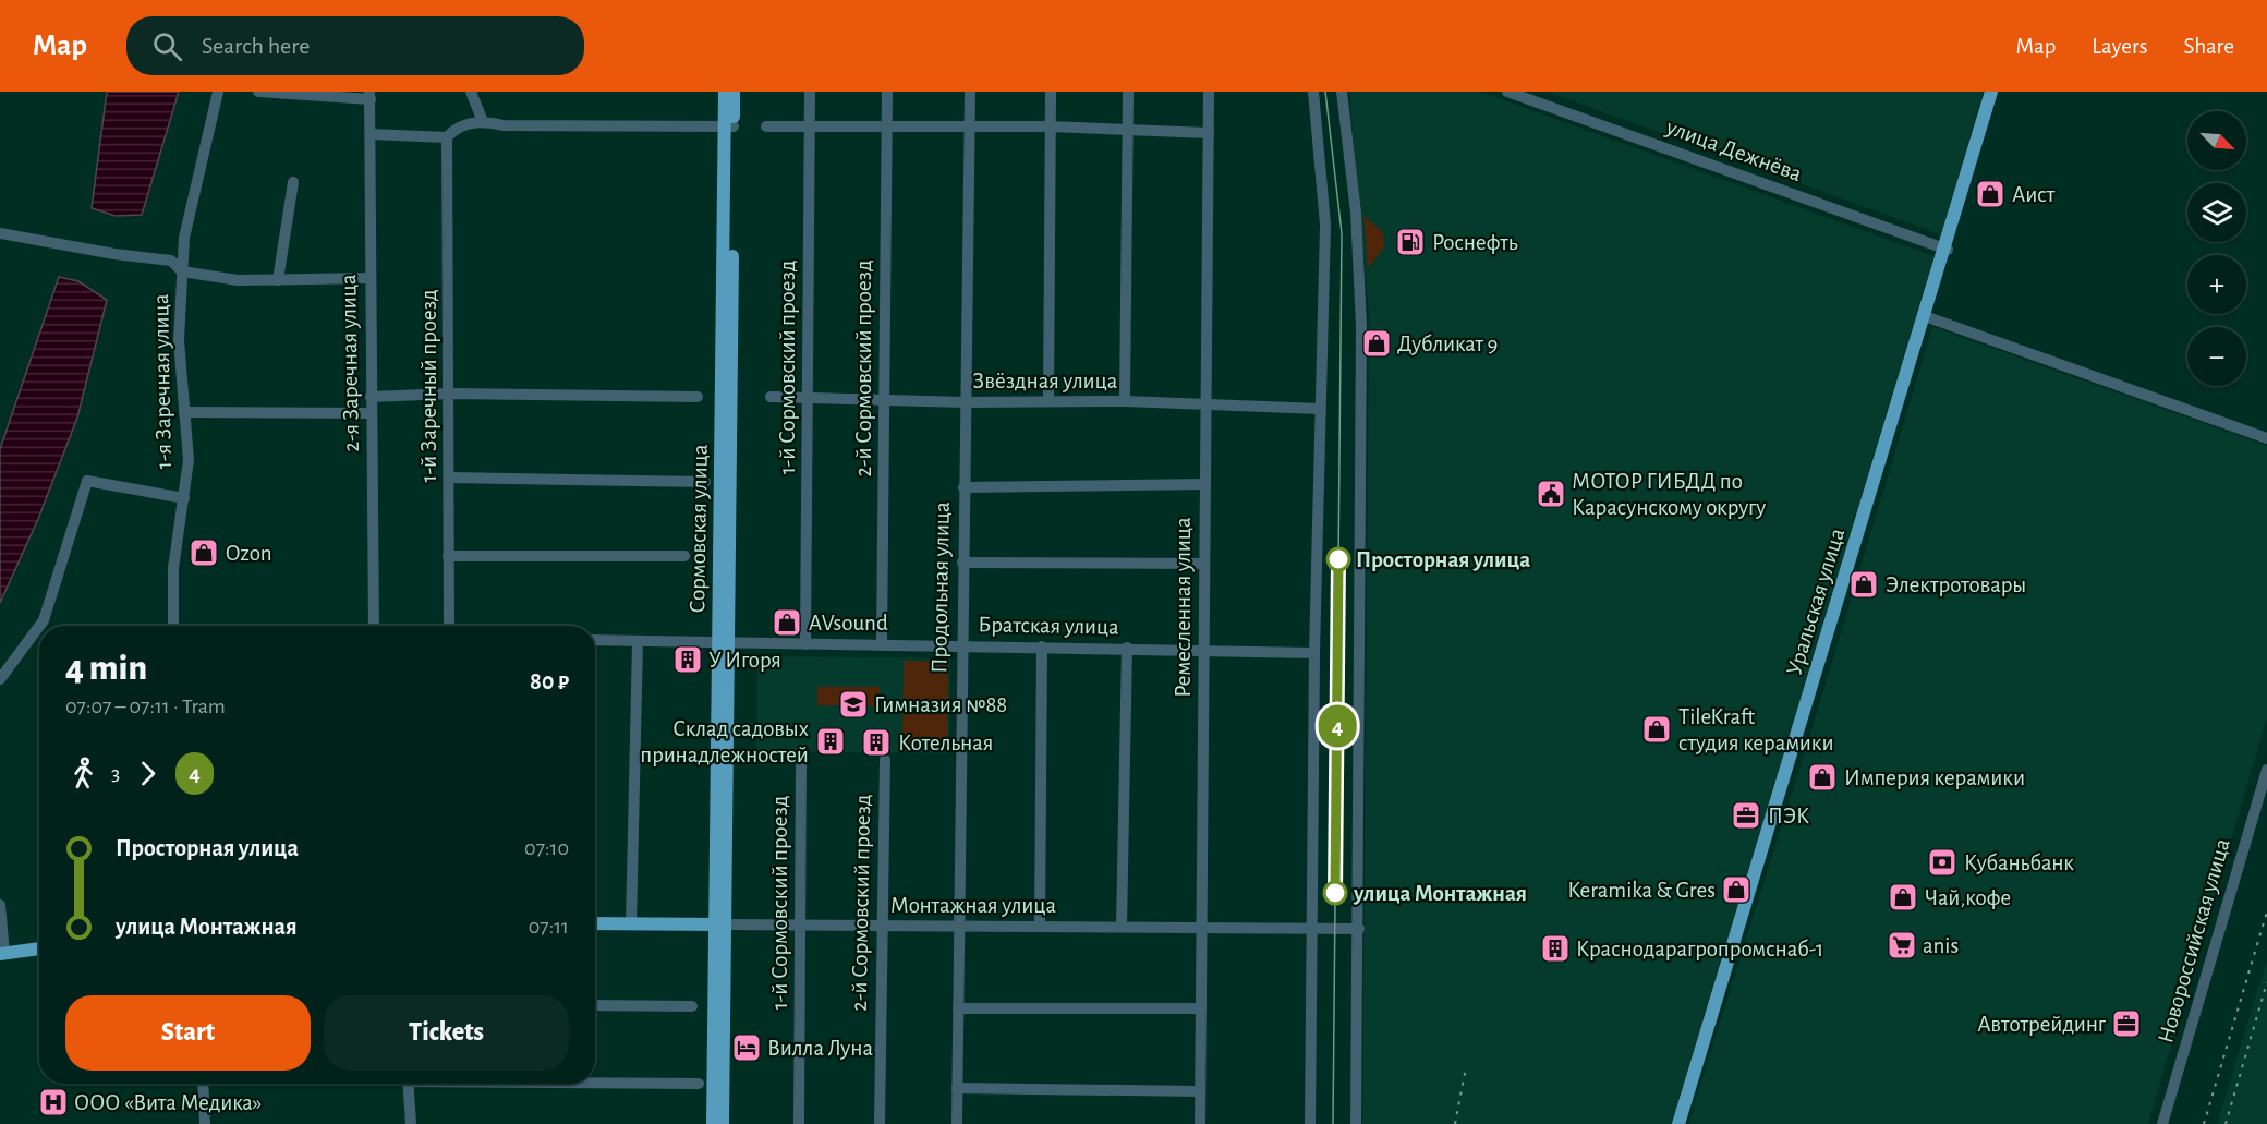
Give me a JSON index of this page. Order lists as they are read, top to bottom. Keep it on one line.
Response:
{"streets":{"main road":["Сормовская улица","Уральская улица","Монтажная улица"],"street":["улица Дежнёва","2-я Заречная улица","1-й Сормовский проезд","2-й Сормовский проезд","Звёздная улица","1-я Заречная улица","1-й Заречный проезд","Продольная улица","Ремесленная улица","Братская улица","Новороссийская улица"]},"crossings":[["улица Дежнёва","Уральская улица"],["1-й Сормовский проезд","Звёздная улица"],["1-й Сормовский проезд","Братская улица"],["1-й Сормовский проезд","Монтажная улица"],["2-й Сормовский проезд","Звёздная улица"],["2-й Сормовский проезд","Братская улица"],["2-й Сормовский проезд","Монтажная улица"],["Звёздная улица","Продольная улица"],["Звёздная улица","Ремесленная улица"],["Сормовская улица","Братская улица"],["Сормовская улица","Монтажная улица"],["Продольная улица","Братская улица"],["Продольная улица","Монтажная улица"],["Ремесленная улица","Братская улица"],["Ремесленная улица","Монтажная улица"]],"places":{"shop":["Аист","Дубликат 9","Ozon","Электротовары","AVsound","TileKraft студия керамики","Империя керамики","Keramika & Gres","Чай,кофе"],"fuel station":["Роснефть"],"public building":["МОТОР ГИБДД по Карасунскому округу"],"other":["Просторная улица","улица Монтажная"],"building":["У Игоря","Склад садовых принадлежностей","Котельная","Краснодарагропромснаб-1"],"school or university":["Гимназия №88"],"office":["ПЭК","Автотрейдинг"],"bank":["Кубаньбанк"],"supermarket":["anis"],"hotel":["Вилла Луна"],"hospital":["ООО «Вита Медика»"]},"lines":["tram line 4"],"north":"bottom right","page":{"header":"Map","search":"Search here","nav":["Map","Layers","Share"],"on_map":"4","map_buttons":["+","−"],"heading":["4 min","07:07 – 07:11 · Tram","80 ₽"],"legs":["3","4"],"list":[{"name":"Просторная улица","value":"07:10"},{"name":"улица Монтажная","value":"07:11"}],"buttons":["Start","Tickets"]}}
